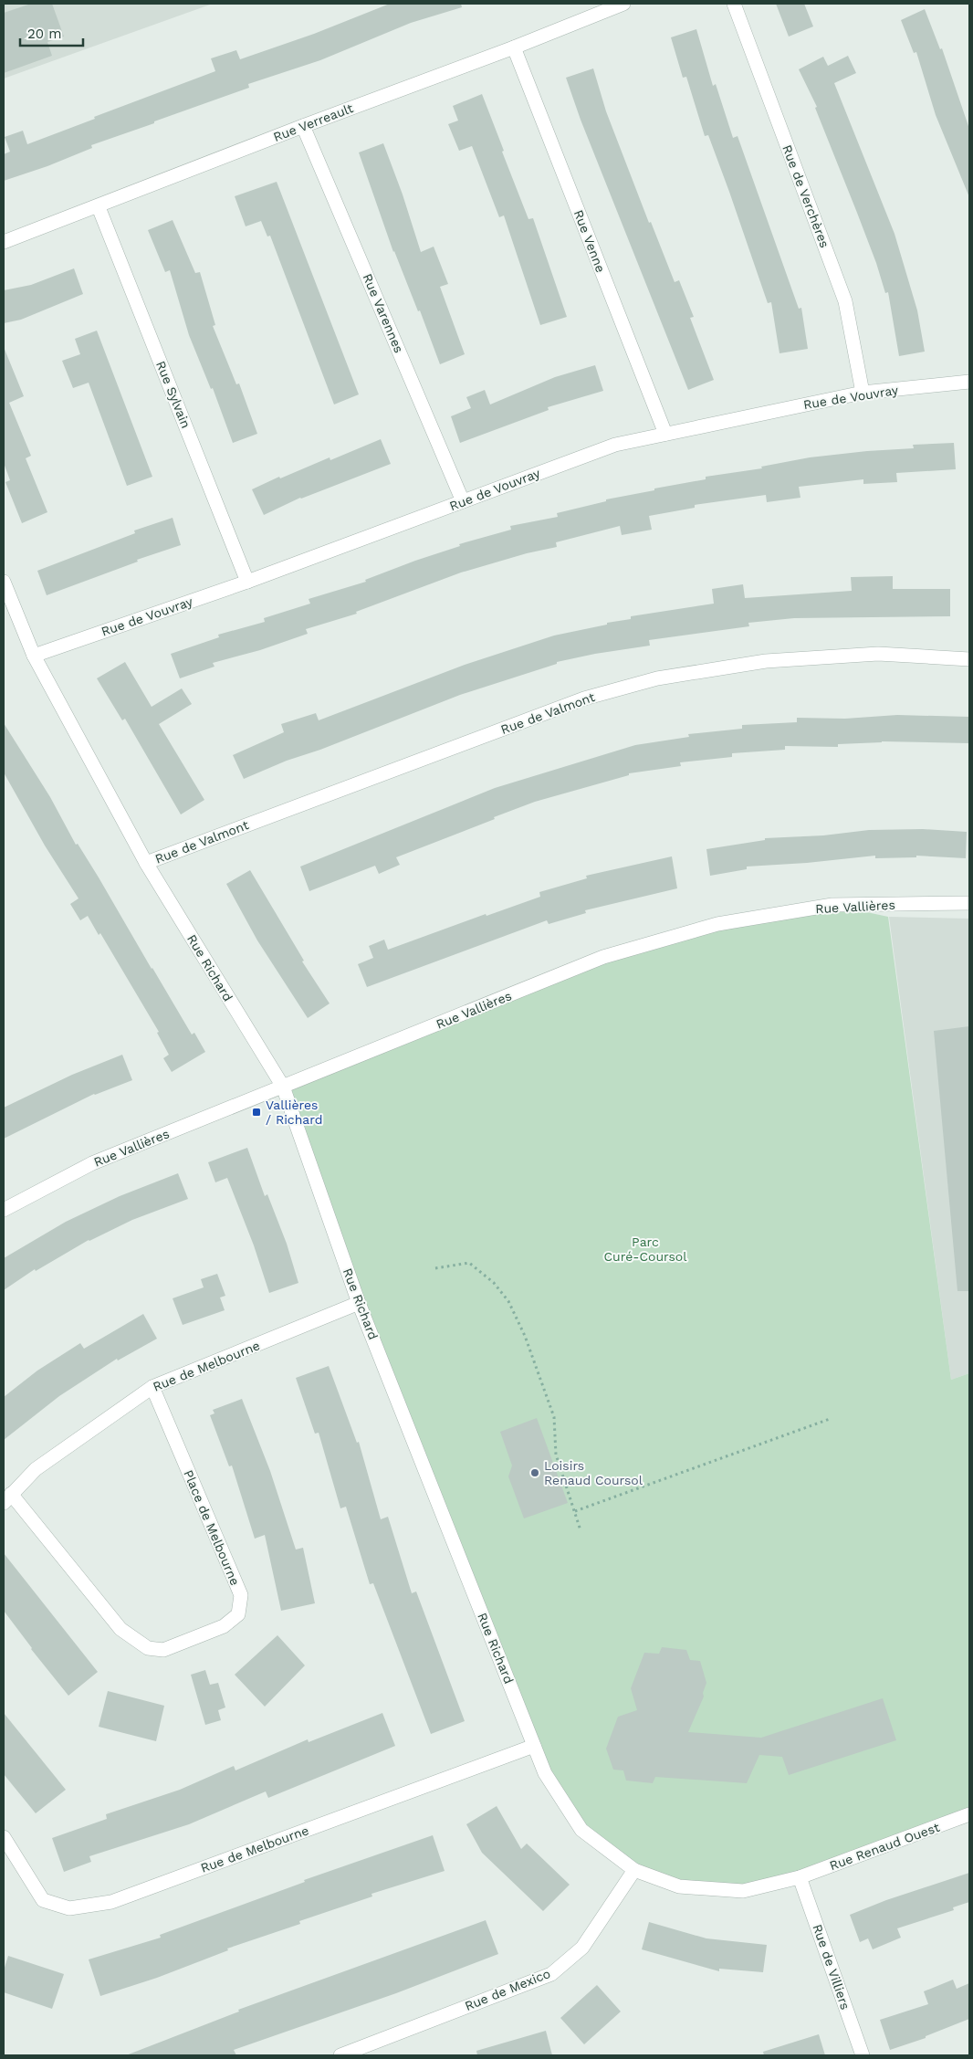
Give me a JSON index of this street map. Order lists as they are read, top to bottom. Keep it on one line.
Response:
{"streets":{"street":["Rue Verreault","Rue de Verchères","Rue Venne","Rue Varennes","Rue Sylvain","Rue de Vouvray","Rue de Valmont","Rue Vallières","Rue Richard","Rue de Melbourne","Place de Melbourne","Rue Renaud Ouest","Rue de Villiers","Rue de Mexico"]},"crossings":[["Rue Verreault","Rue Venne"],["Rue Verreault","Rue Varennes"],["Rue Verreault","Rue Sylvain"],["Rue de Verchères","Rue de Vouvray"],["Rue Venne","Rue de Vouvray"],["Rue Varennes","Rue de Vouvray"],["Rue Sylvain","Rue de Vouvray"],["Rue de Vouvray","Rue Richard"],["Rue de Valmont","Rue Richard"],["Rue Vallières","Rue Richard"],["Rue Richard","Rue de Melbourne"],["Rue Richard","Rue Renaud Ouest"],["Rue Richard","Rue de Villiers"],["Rue Richard","Rue de Mexico"],["Rue de Melbourne","Place de Melbourne"],["Rue Renaud Ouest","Rue de Villiers"]],"parks":["Parc Curé-Coursol"],"places":{"transit":["Vallières / Richard"],"other":["Loisirs Renaud Coursol"]},"scale_bar":"20 m"}
